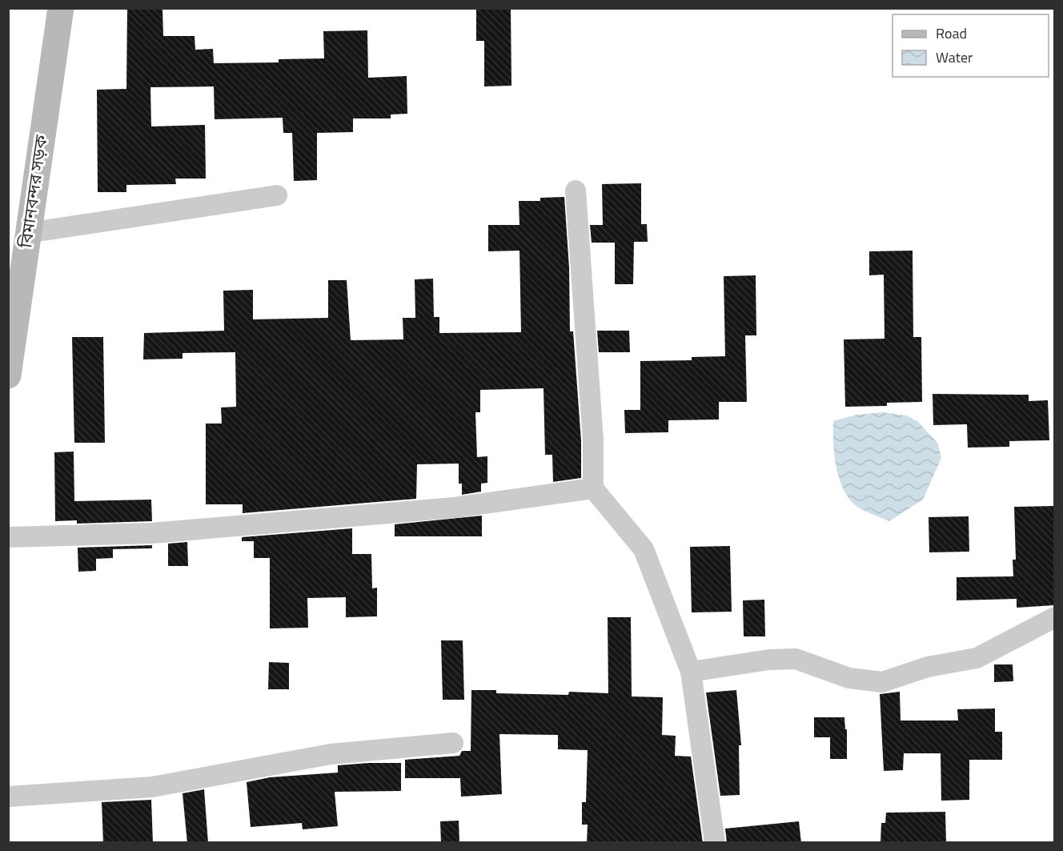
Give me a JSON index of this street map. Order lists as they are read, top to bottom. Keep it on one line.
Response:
{"streets":{"main road":["বিমানবন্দর সড়ক"]},"legend":["Road","Water"]}
